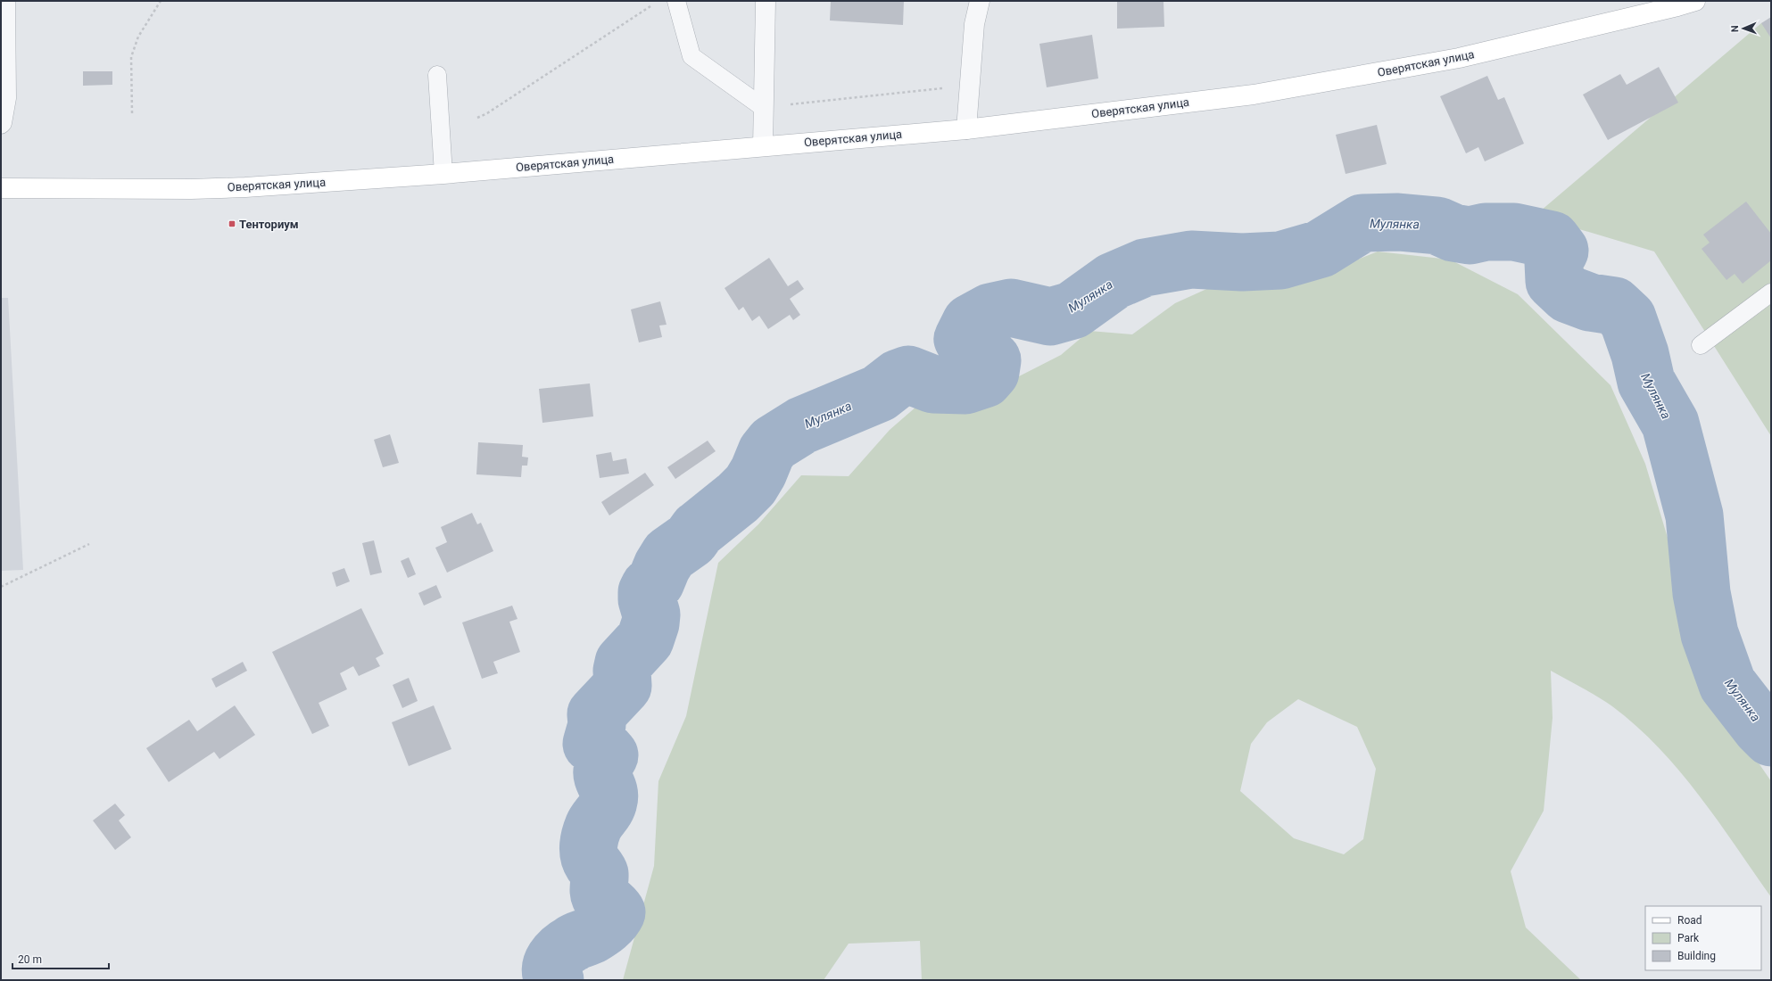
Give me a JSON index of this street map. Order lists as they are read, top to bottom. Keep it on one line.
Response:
{"streets":{"main road":["Оверятская улица"]},"water":["Мулянка"],"places":{"transit":["Тенториум"]},"legend":["Road","Park","Building"],"scale_bar":"20 m","north":"left"}
